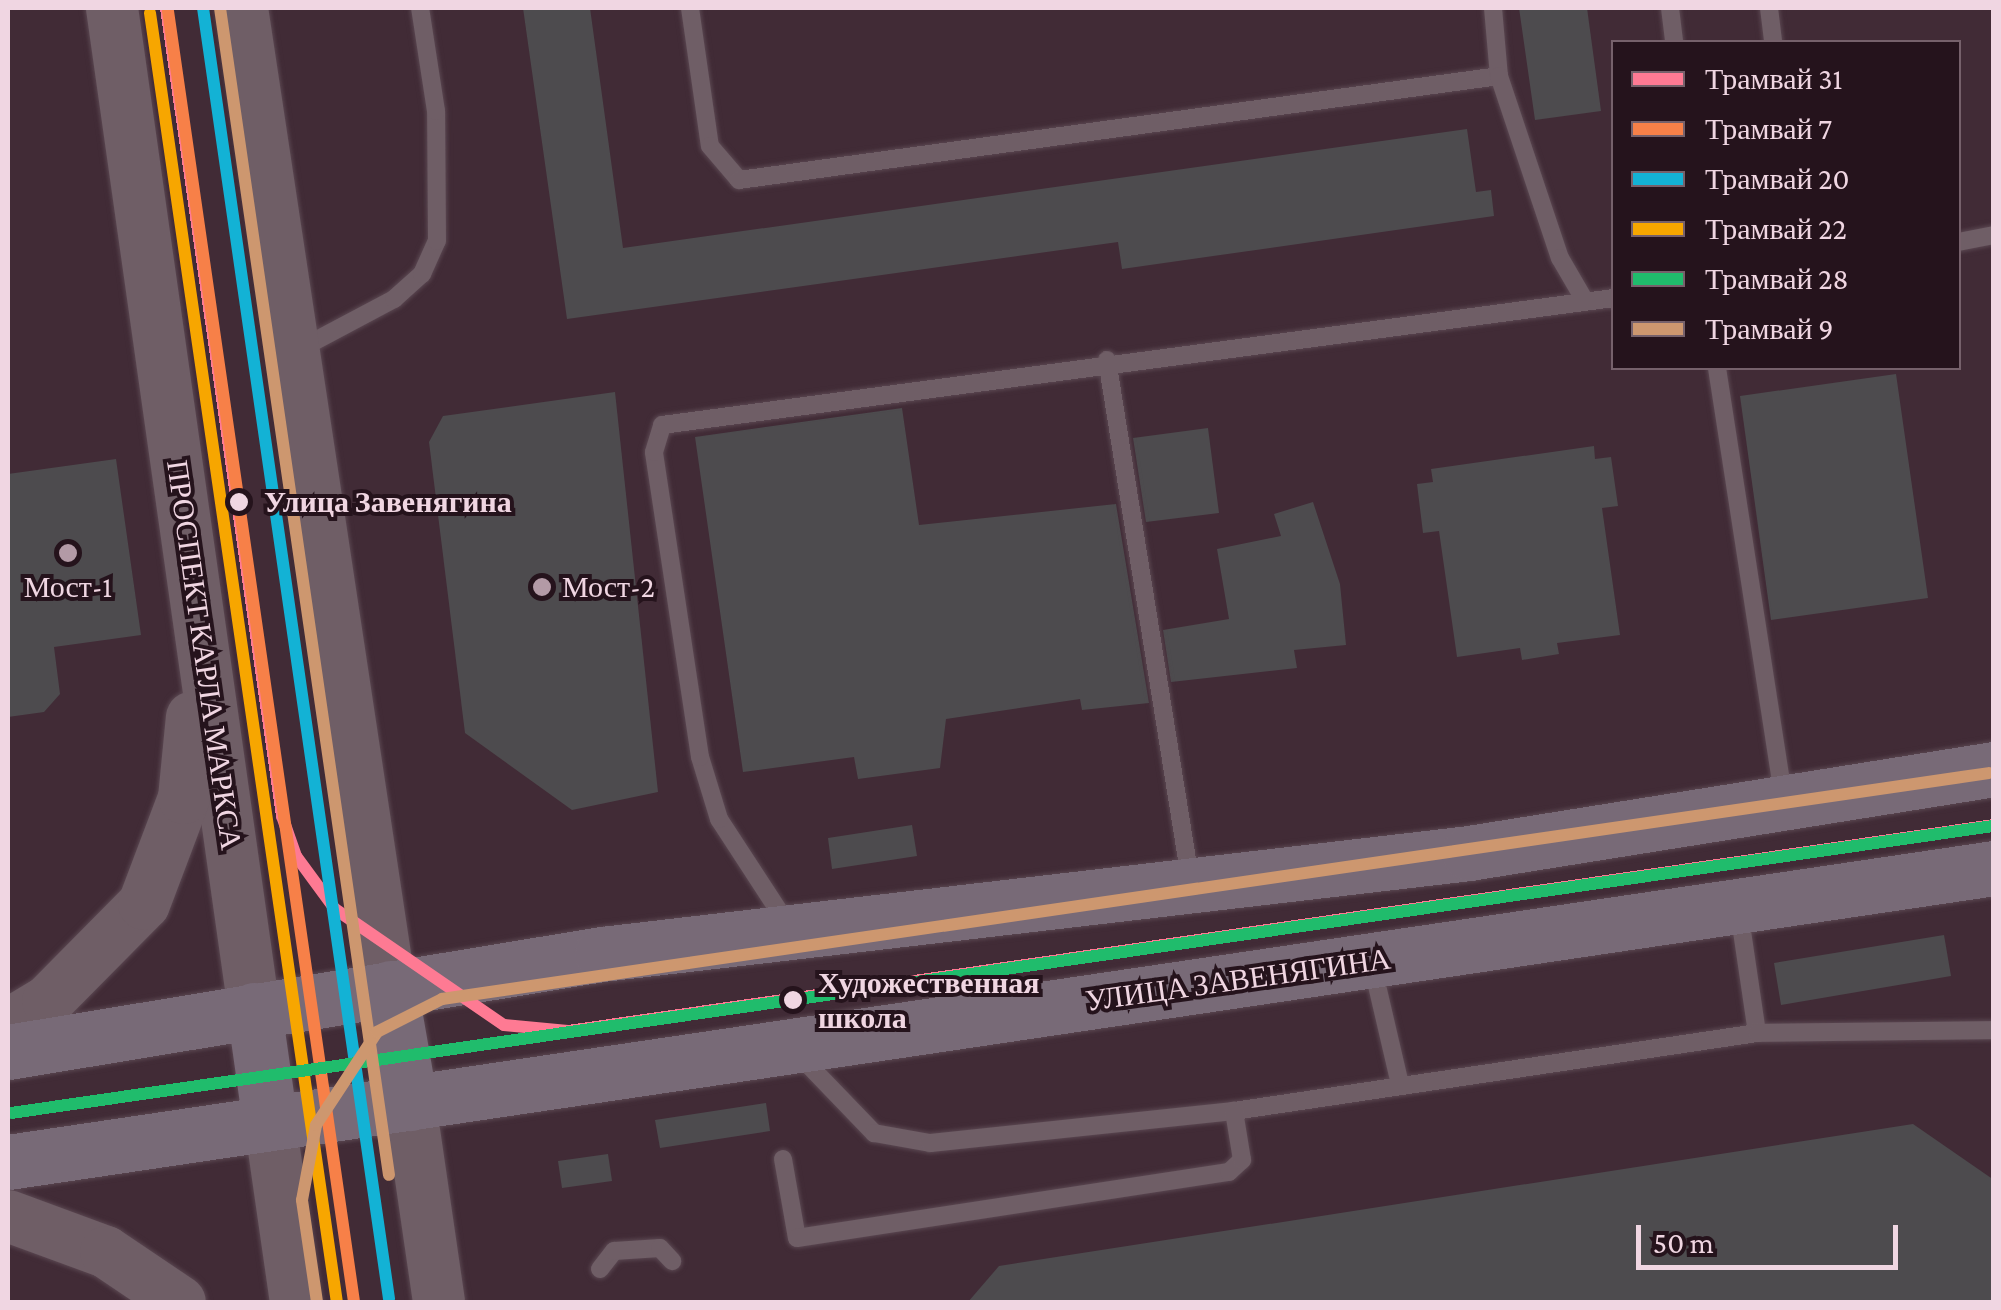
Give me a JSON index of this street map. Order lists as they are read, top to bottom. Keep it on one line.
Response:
{"streets":{"main road":["ПРОСПЕКТ КАРЛА МАРКСА","УЛИЦА ЗАВЕНЯГИНА"]},"crossings":[["ПРОСПЕКТ КАРЛА МАРКСА","УЛИЦА ЗАВЕНЯГИНА"]],"places":["Улица Завенягина","Мост-1","Мост-2","Художественная школа"],"lines":["tram line 31","tram line 20","tram line 9","tram line 7","tram line 22","tram line 28"],"legend":["Трамвай 31","Трамвай 7","Трамвай 20","Трамвай 22","Трамвай 28","Трамвай 9"],"scale_bar":"50 m"}
